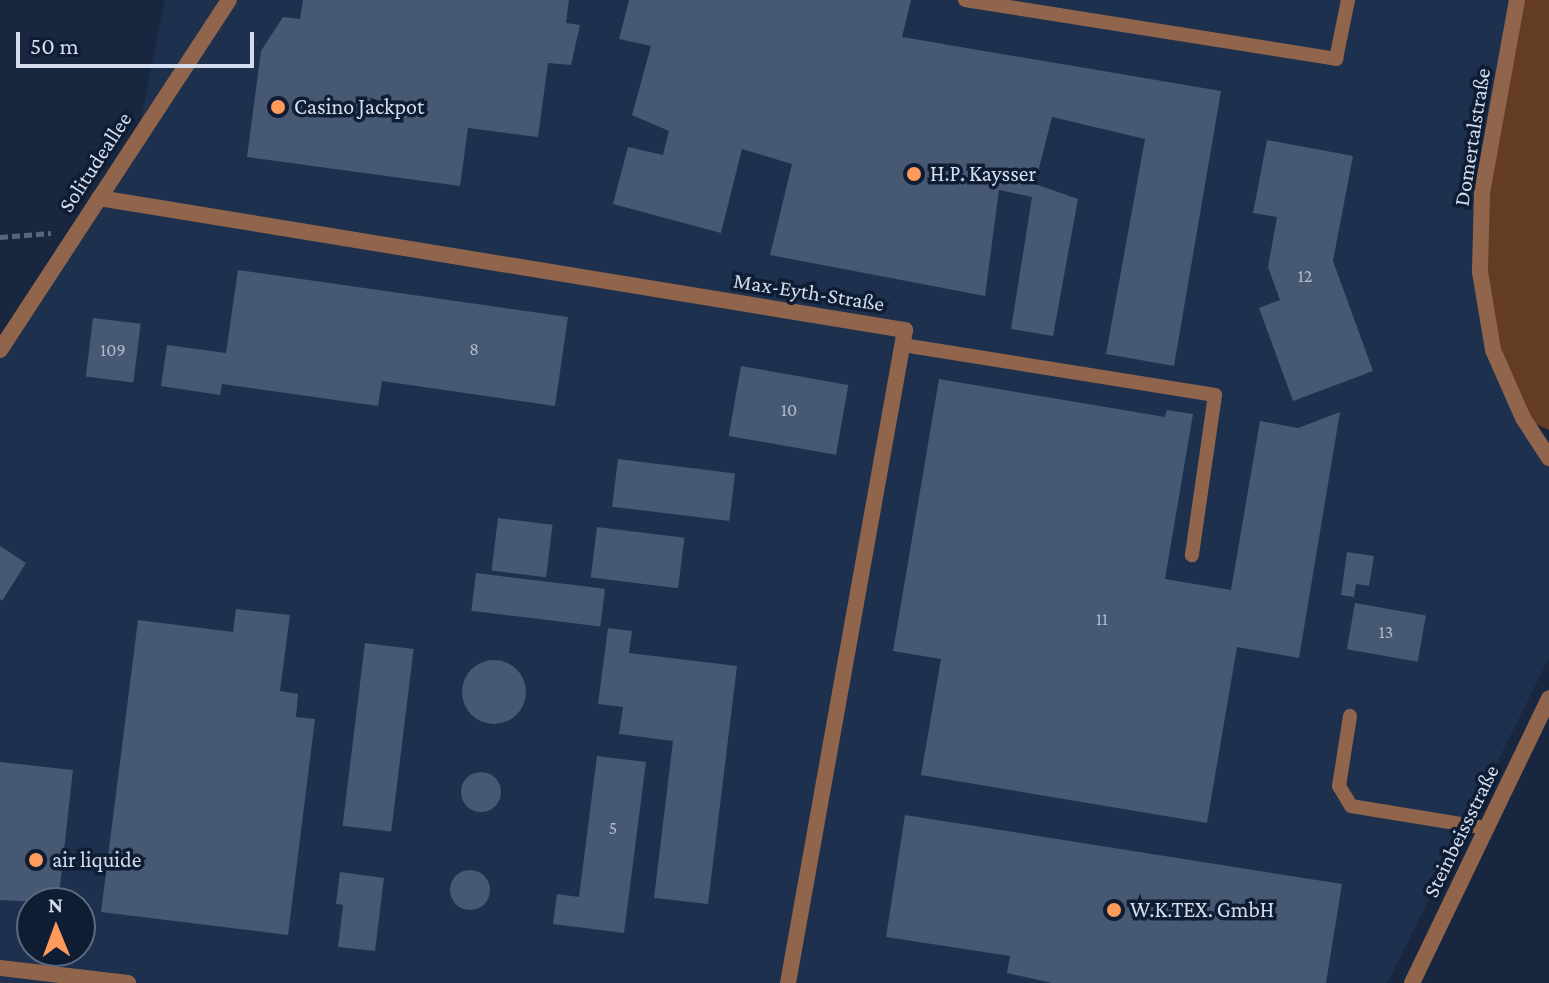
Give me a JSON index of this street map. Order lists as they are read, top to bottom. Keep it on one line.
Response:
{"streets":{"street":["Domertalstraße","Solitudeallee","Max-Eyth-Straße","Steinbeissstraße"]},"crossings":[["Solitudeallee","Max-Eyth-Straße"]],"places":["Casino Jackpot","H.P. Kaysser","air liquide","W.K.TEX. GmbH"],"house_numbers":["12","8","109","10","11","13","5"],"scale_bar":"50 m","north":"top"}
